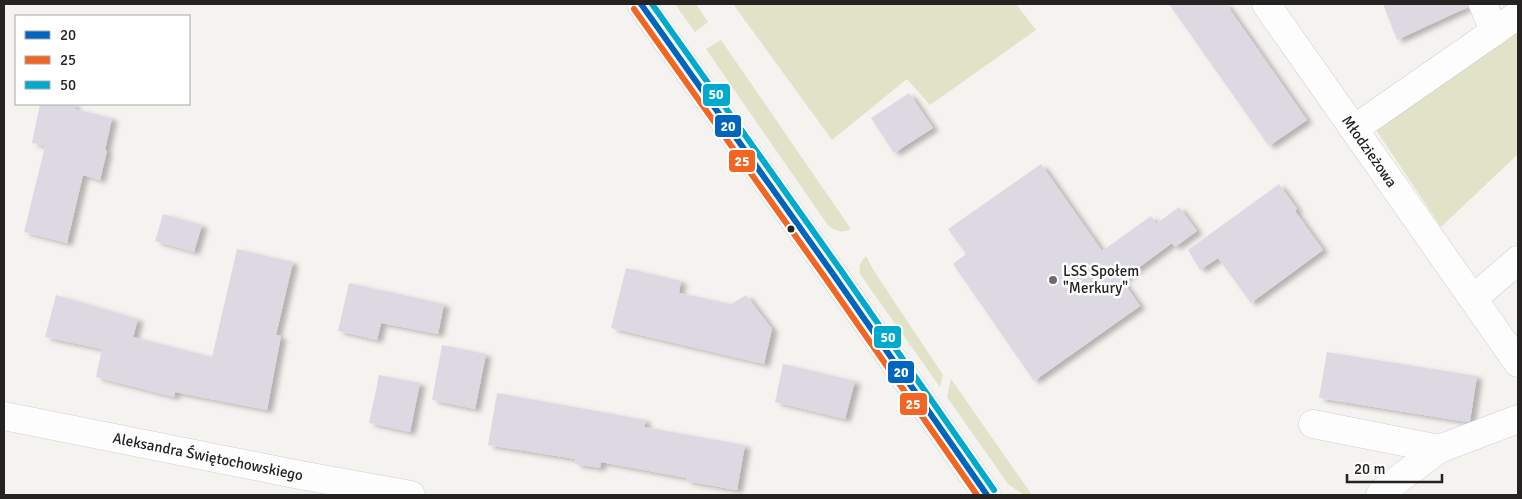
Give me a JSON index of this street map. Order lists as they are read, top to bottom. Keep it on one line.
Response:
{"streets":{"street":["Młodzieżowa","Aleksandra Świętochowskiego"]},"places":["LSS Społem \"Merkury\""],"lines":["transit line 20","transit line 50","transit line 25"],"legend":["20","25","50"],"scale_bar":"20 m"}
